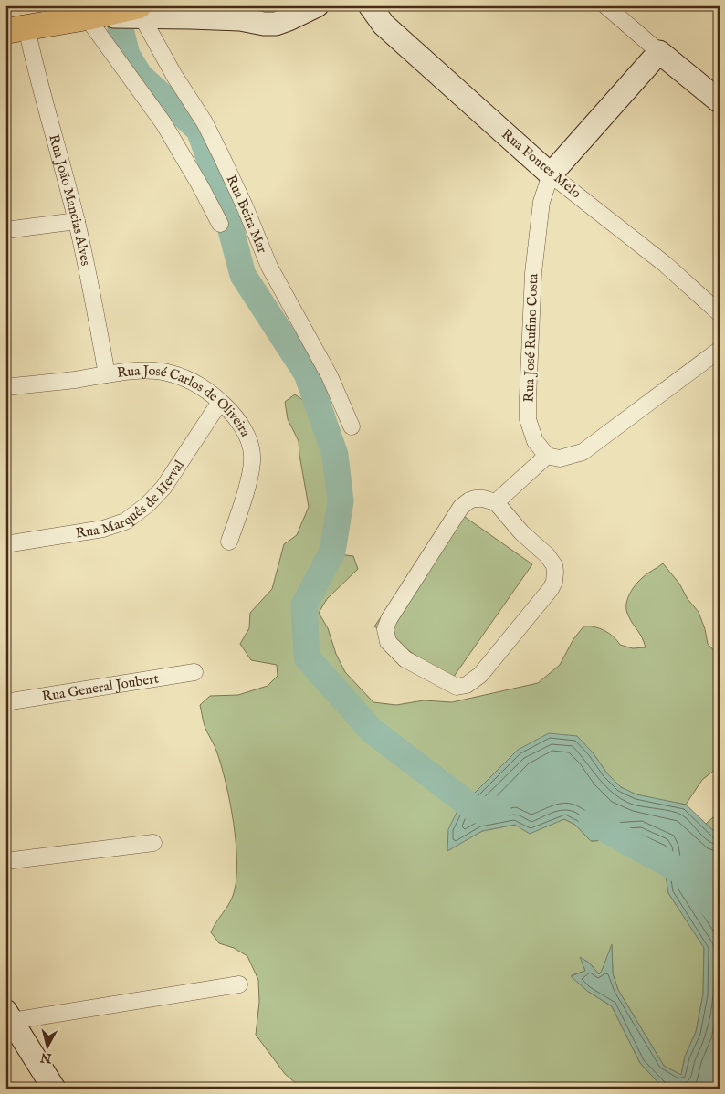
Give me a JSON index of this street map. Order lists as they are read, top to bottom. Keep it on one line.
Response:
{"streets":{"main road":["Rua Fontes Melo","Rua José Rufino Costa"],"street":["Rua João Mancias Alves","Rua Beira Mar","Rua José Carlos de Oliveira","Rua Marquês de Herval","Rua General Joubert"]},"crossings":[["Rua Fontes Melo","Rua José Rufino Costa"],["Rua João Mancias Alves","Rua José Carlos de Oliveira"],["Rua José Carlos de Oliveira","Rua Marquês de Herval"]],"north":"bottom"}
